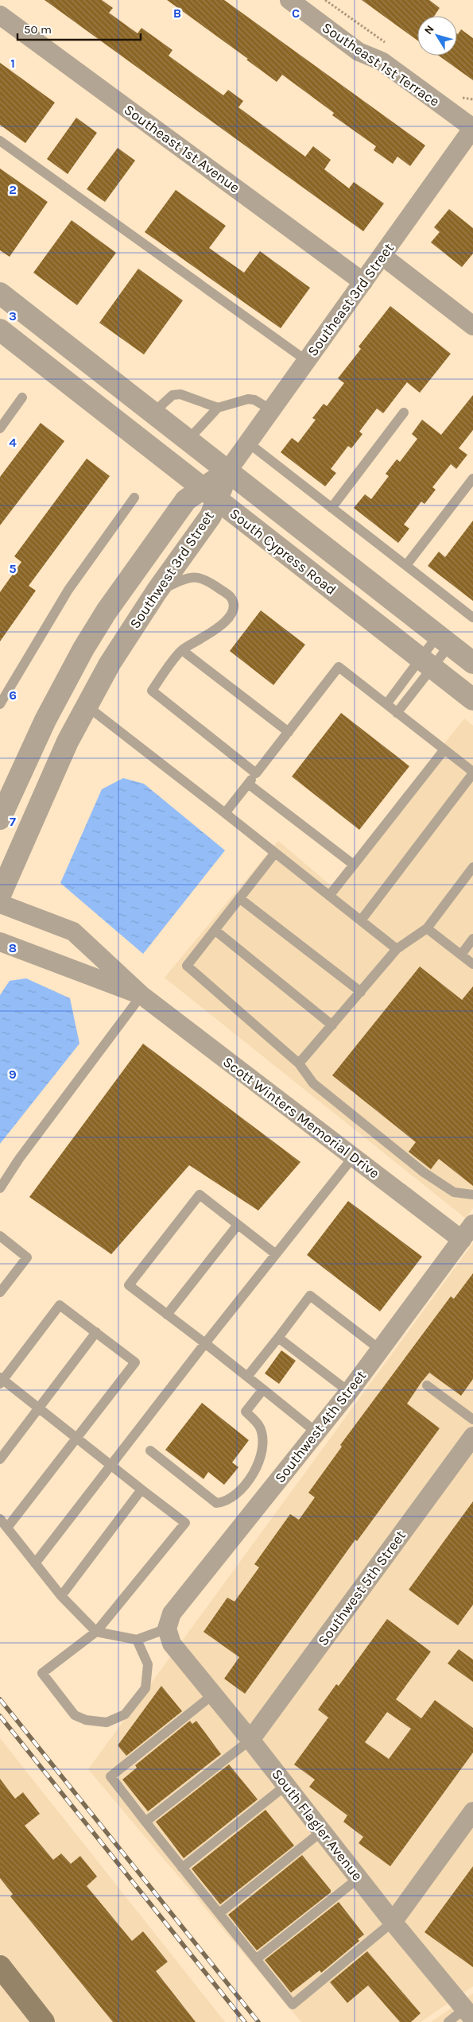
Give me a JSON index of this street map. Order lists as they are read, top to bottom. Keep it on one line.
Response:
{"streets":{"street":["Southeast 1st Terrace","Southeast 1st Avenue","Southeast 3rd Street","South Cypress Road","Southwest 3rd Street","Scott Winters Memorial Drive","Southwest 4th Street","Southwest 5th Street","South Flagler Avenue"]},"crossings":[["Southeast 1st Terrace","Southeast 3rd Street"],["Southeast 1st Avenue","Southeast 3rd Street"],["Southeast 3rd Street","South Cypress Road"],["Southeast 3rd Street","Southwest 3rd Street"],["South Cypress Road","Southwest 3rd Street"],["Scott Winters Memorial Drive","Southwest 4th Street"],["Southwest 4th Street","South Flagler Avenue"],["Southwest 5th Street","South Flagler Avenue"]],"scale_bar":"50 m","north":"top left","grid":{"columns":["B","C"],"rows":["1","2","3","4","5","6","7","8","9"]}}
